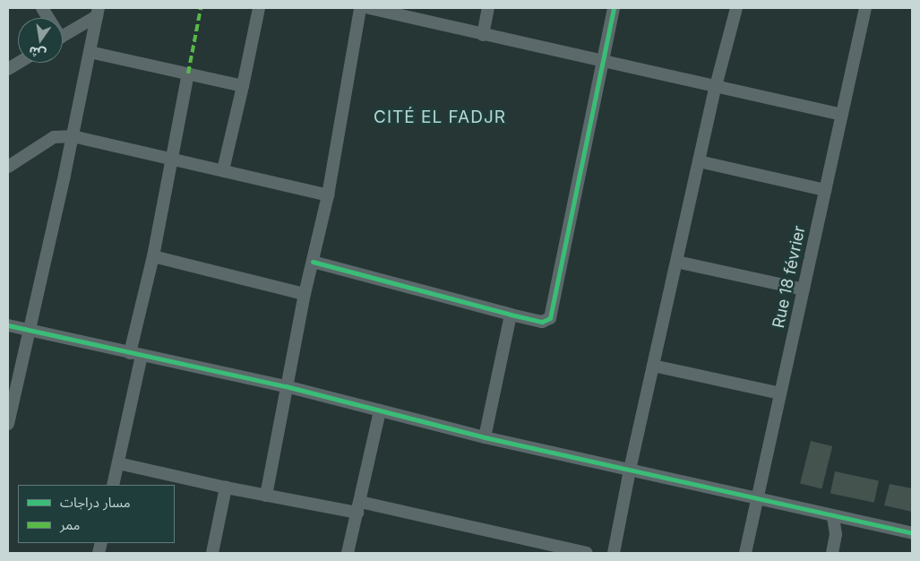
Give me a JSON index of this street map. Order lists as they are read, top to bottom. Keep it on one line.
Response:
{"streets":{"street":["Rue 18 février"]},"districts":["CITÉ EL FADJR"],"legend":["مسار دراجات","ممر"],"north":"bottom"}
